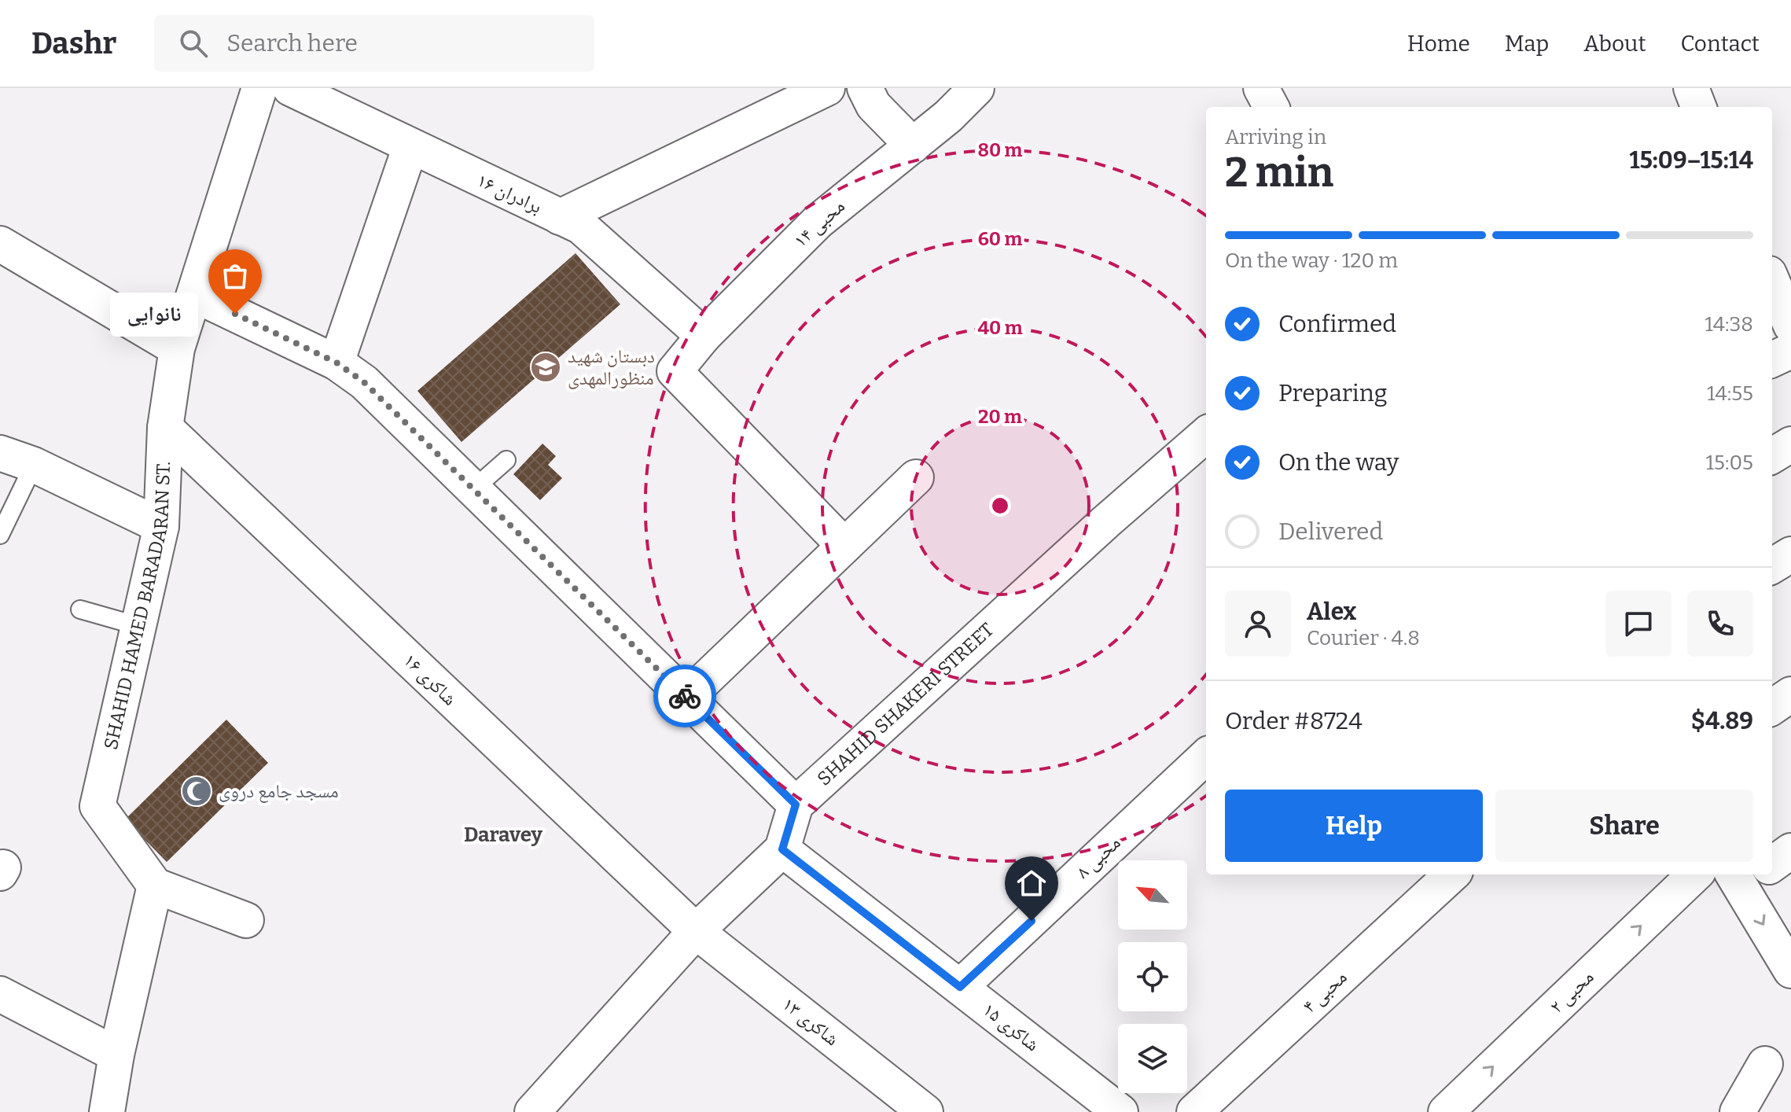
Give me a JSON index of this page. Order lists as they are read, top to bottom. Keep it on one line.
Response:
{"streets":{"street":["برادران ۱۶","محبی ۱۴","SHAHID HAMED BARADARAN ST.","شاکری ۱۶","SHAHID SHAKERI STREET","محبی ۸","محبی ۴","محبی ۲","شاکری ۱۳","شاکری ۱۵"]},"crossings":[["برادران ۱۶","محبی ۱۴"],["SHAHID HAMED BARADARAN ST.","شاکری ۱۶"],["شاکری ۱۶","شاکری ۱۳"],["محبی ۸","شاکری ۱۵"]],"one_way":["محبی ۲"],"districts":["Daravey"],"places":{"other":["نانوایی"],"school or university":["دبستان شهید منظورالمهدی"],"mosque":["مسجد جامع دروی"]},"north":"top left","page":{"header":"Dashr","search":"Search here","nav":["Home","Map","About","Contact"],"heading":["2 min","Arriving in","15:09–15:14"],"panel":["Alex","Courier · 4.8","Order #8724","$4.89"],"bar":"On the way · 120 m","list":[["Confirmed","14:38"],["Preparing","14:55"],["On the way","15:05"],"Delivered"],"bubble":"نانوایی","buttons":["Help","Share"]},"rings":["80 m","60 m","40 m","20 m"]}
